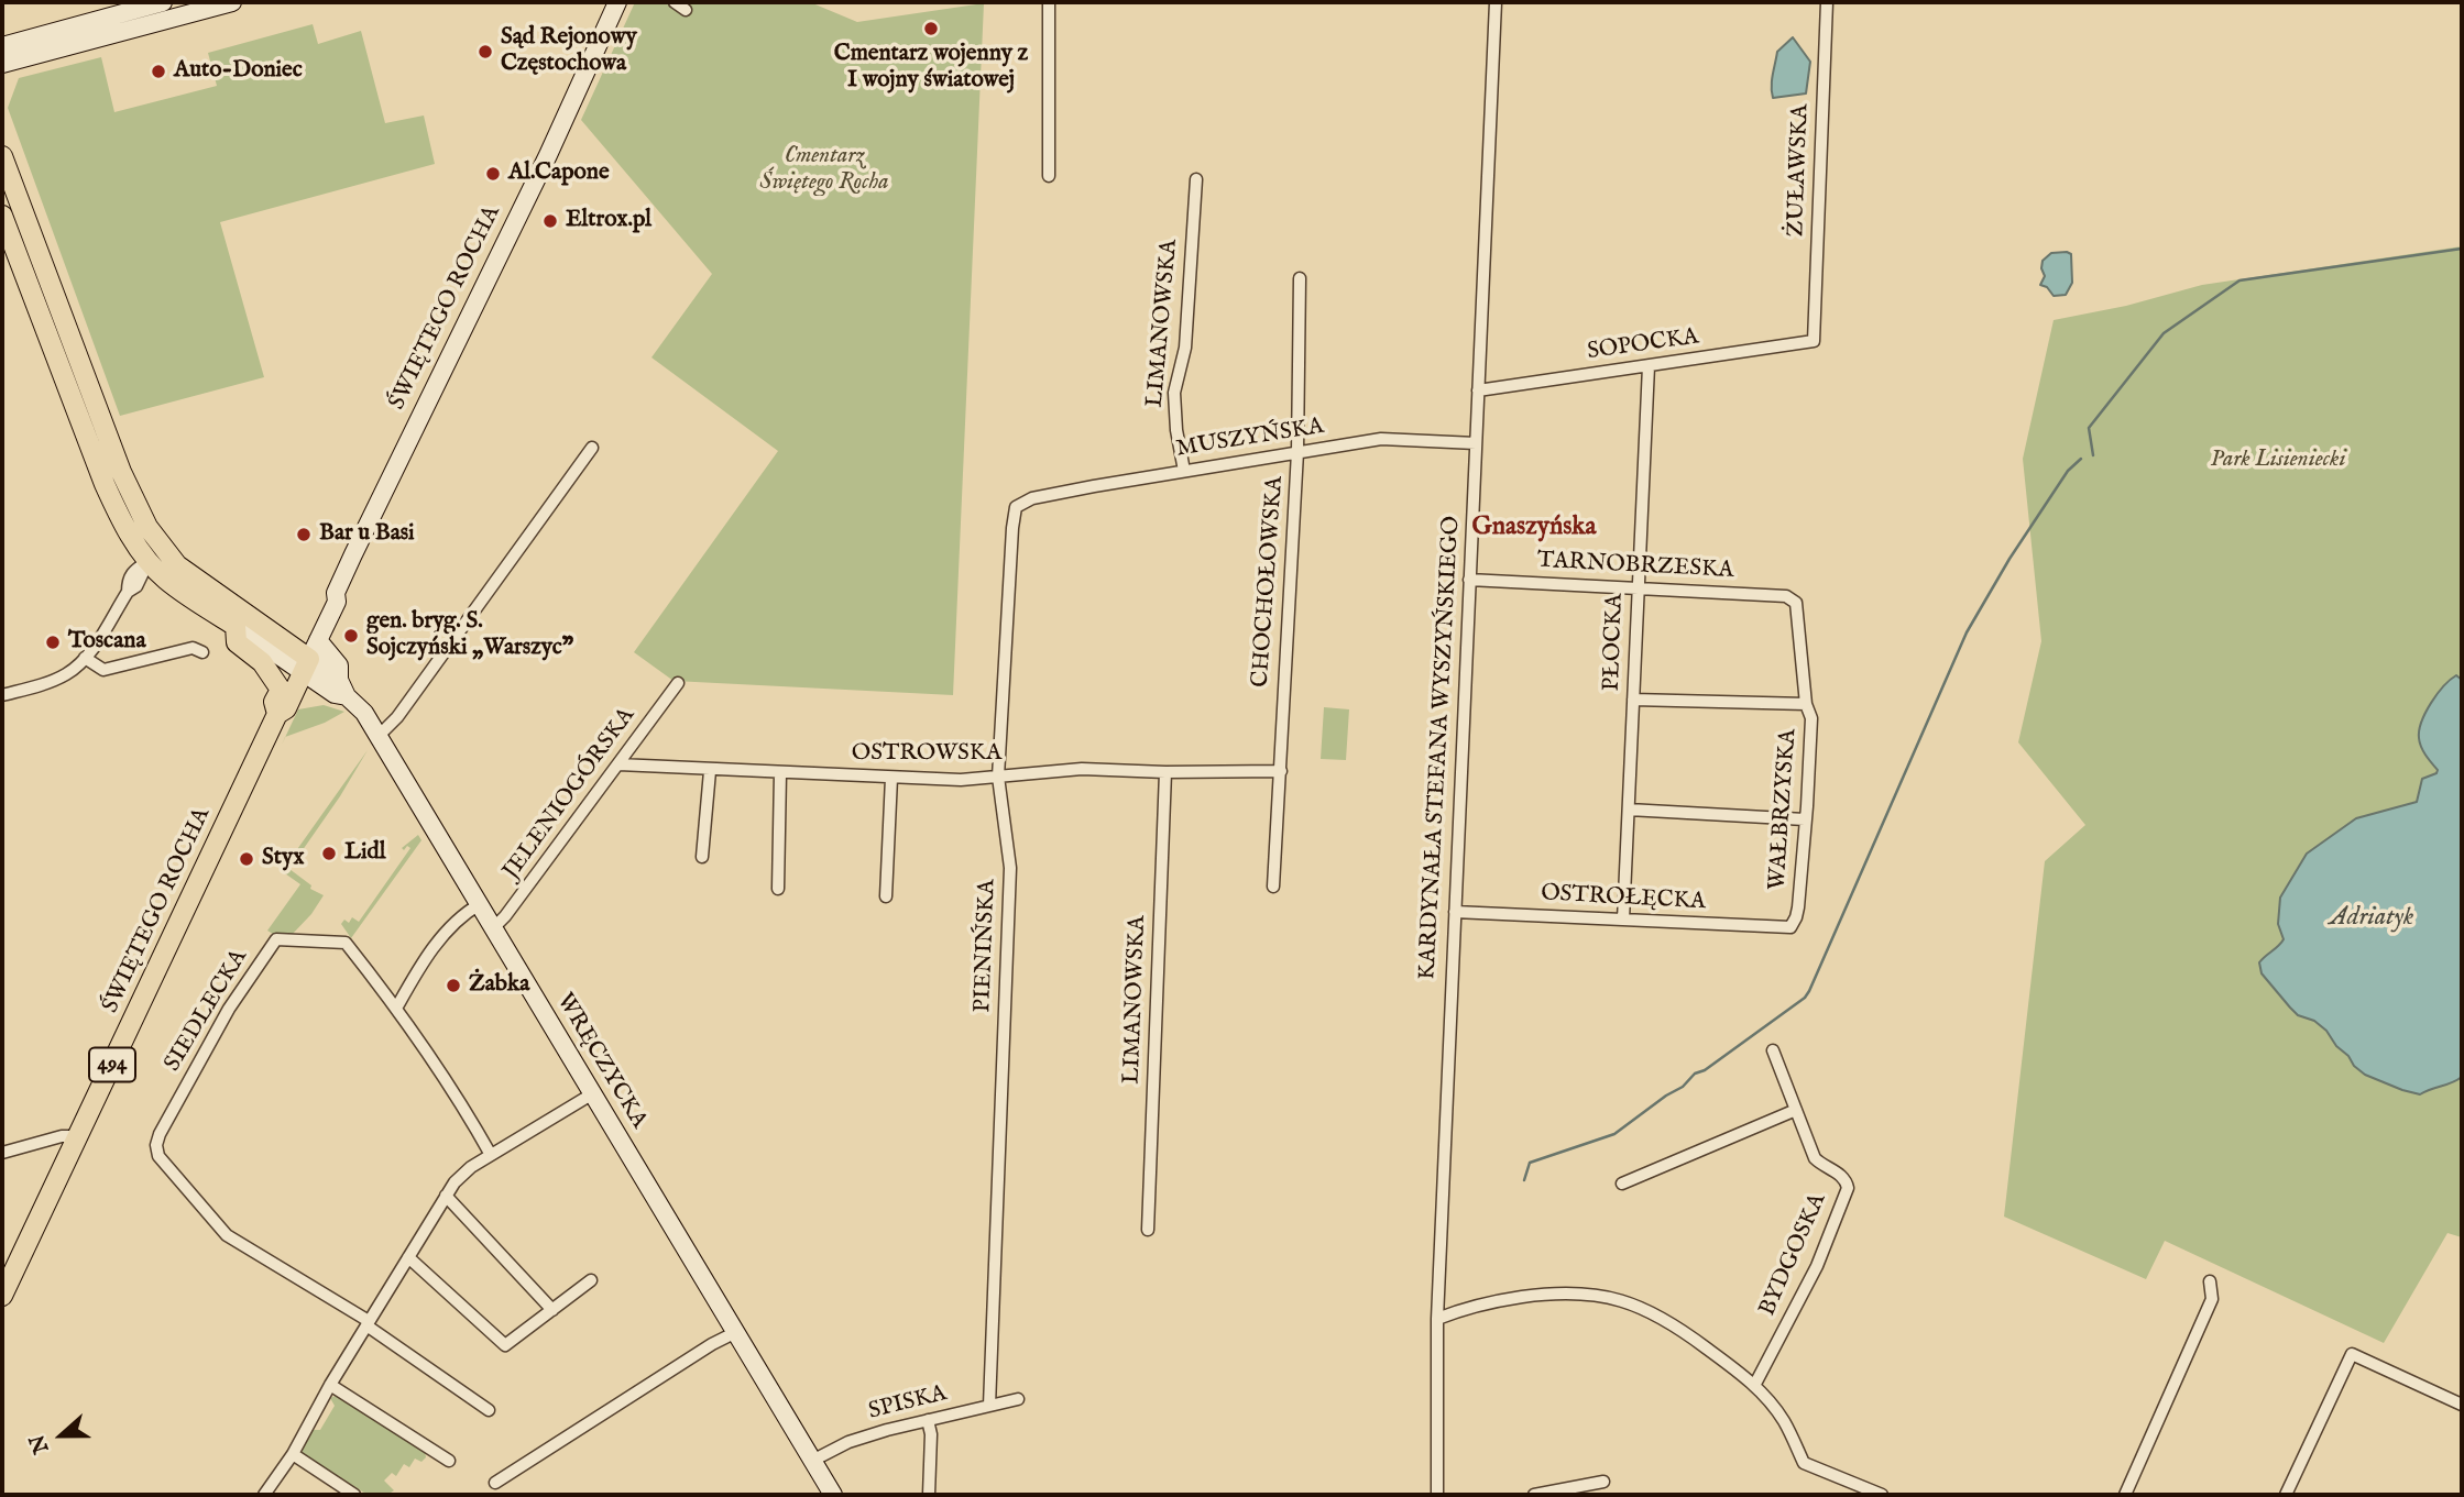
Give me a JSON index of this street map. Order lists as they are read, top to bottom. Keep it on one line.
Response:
{"streets":{"main road":["ŚWIĘTEGO ROCHA","WRĘCZYCKA","494"],"street":["ŻUŁAWSKA","LIMANOWSKA","SOPOCKA","MUSZYŃSKA","TARNOBRZESKA","CHOCHOŁOWSKA","PŁOCKA","KARDYNAŁA STEFANA WYSZYŃSKIEGO","OSTROWSKA","JELENIOGÓRSKA","WAŁBRZYSKA","OSTROŁĘCKA","PIENIŃSKA","SIEDLECKA","BYDGOSKA","SPISKA"]},"crossings":[["ŻUŁAWSKA","SOPOCKA"],["ŚWIĘTEGO ROCHA","WRĘCZYCKA"],["LIMANOWSKA","MUSZYŃSKA"],["LIMANOWSKA","OSTROWSKA"],["SOPOCKA","PŁOCKA"],["SOPOCKA","KARDYNAŁA STEFANA WYSZYŃSKIEGO"],["MUSZYŃSKA","CHOCHOŁOWSKA"],["MUSZYŃSKA","KARDYNAŁA STEFANA WYSZYŃSKIEGO"],["MUSZYŃSKA","PIENIŃSKA"],["TARNOBRZESKA","PŁOCKA"],["TARNOBRZESKA","KARDYNAŁA STEFANA WYSZYŃSKIEGO"],["TARNOBRZESKA","WAŁBRZYSKA"],["CHOCHOŁOWSKA","OSTROWSKA"],["PŁOCKA","OSTROŁĘCKA"],["KARDYNAŁA STEFANA WYSZYŃSKIEGO","OSTROŁĘCKA"],["OSTROWSKA","JELENIOGÓRSKA"],["OSTROWSKA","PIENIŃSKA"],["JELENIOGÓRSKA","WRĘCZYCKA"],["WAŁBRZYSKA","OSTROŁĘCKA"],["PIENIŃSKA","SPISKA"],["WRĘCZYCKA","SPISKA"]],"districts":["Gnaszyńska"],"water":["Adriatyk"],"parks":["Cmentarz Świętego Rocha","Park Lisieniecki"],"places":["Cmentarz wojenny z I wojny światowej","Sąd Rejonowy Częstochowa","Auto-Doniec","Al.Capone","Eltrox.pl","Bar u Basi","gen. bryg. S. Sojczyński „Warszyc\"","Toscana","Lidl","Styx","Żabka"],"north":"left"}
